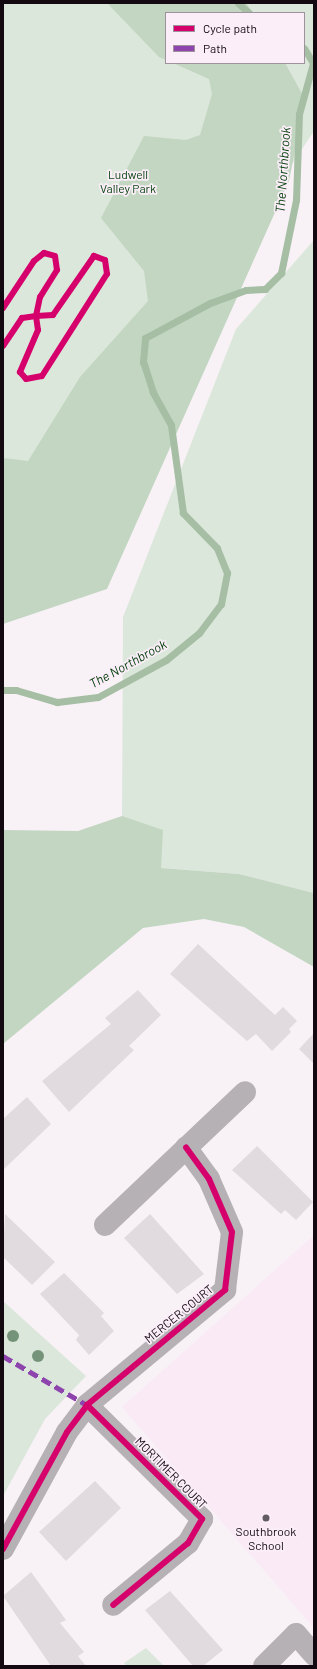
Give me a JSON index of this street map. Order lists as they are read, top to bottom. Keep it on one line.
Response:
{"streets":{"street":["MERCER COURT","MORTIMER COURT"]},"crossings":[["MERCER COURT","MORTIMER COURT"]],"water":["The Northbrook"],"parks":["Ludwell Valley Park"],"places":["Southbrook School"],"legend":["Cycle path","Path"]}
